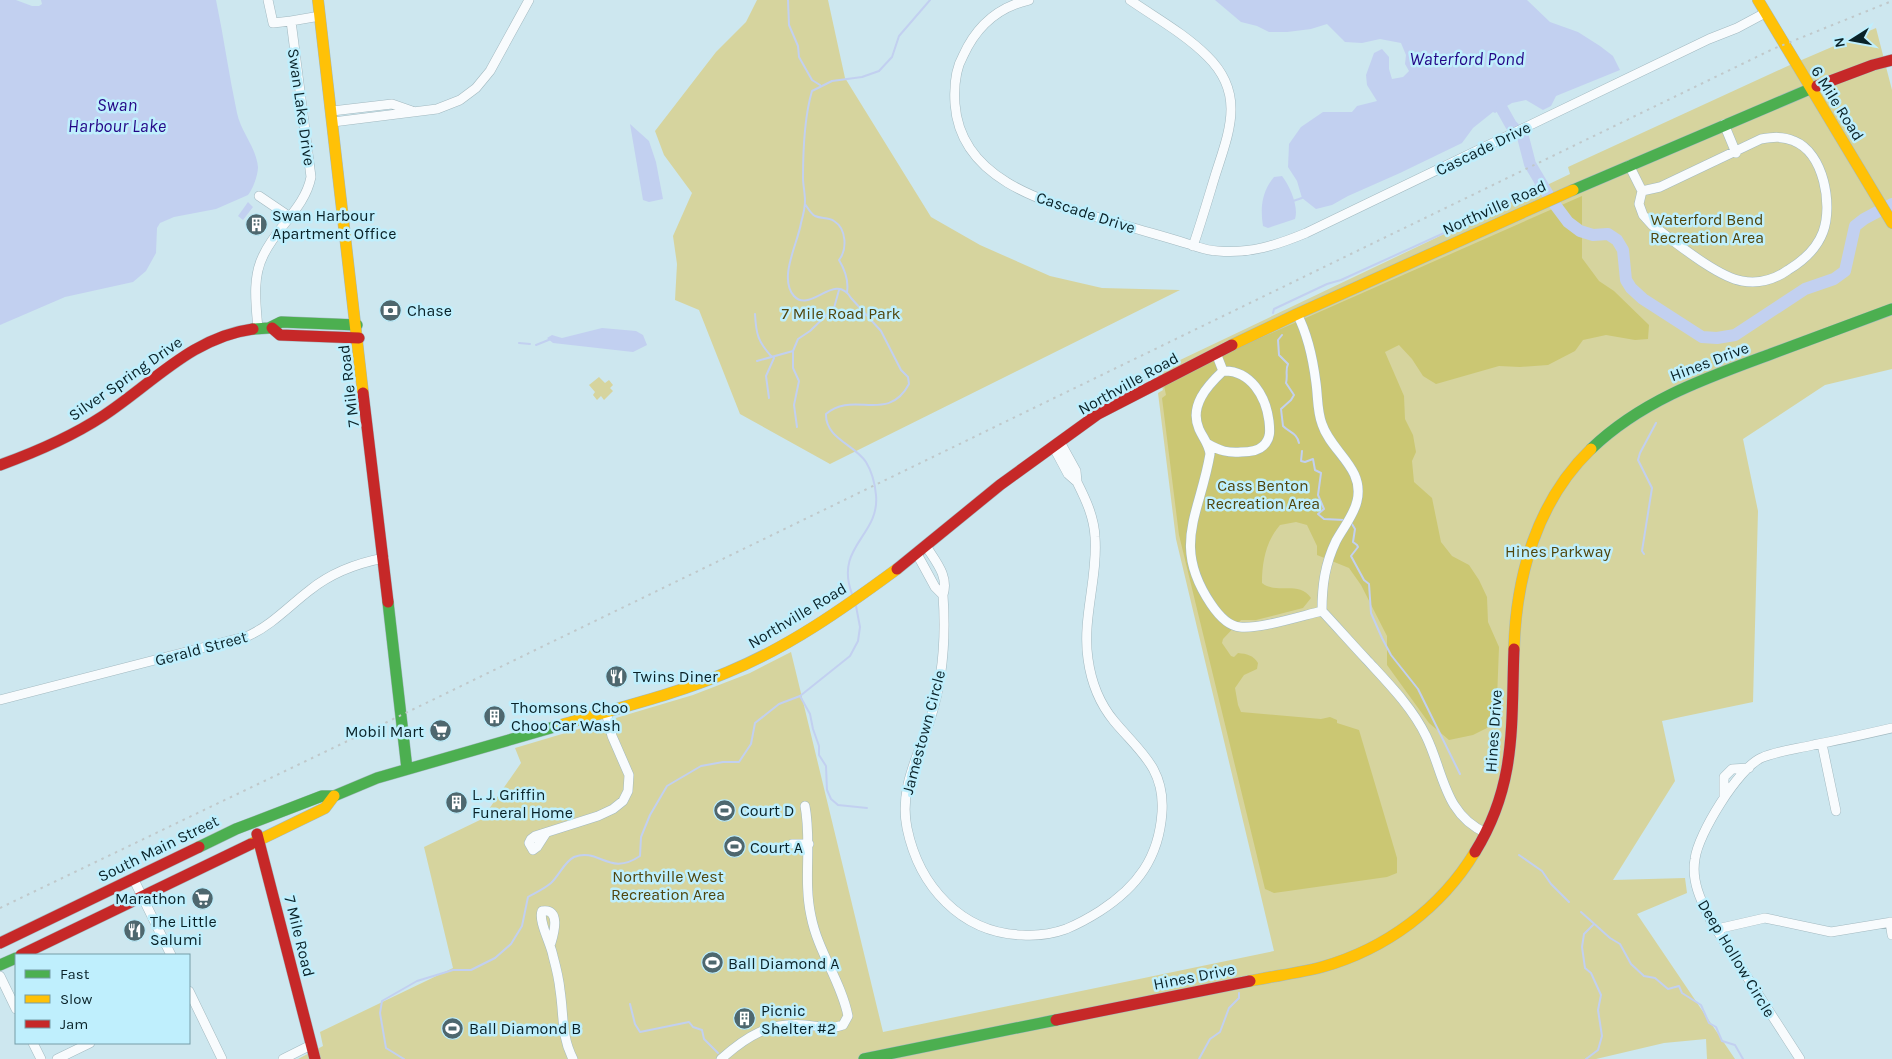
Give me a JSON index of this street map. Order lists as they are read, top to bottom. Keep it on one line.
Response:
{"streets":{"street":["6 Mile Road","Swan Lake Drive","Cascade Drive","Northville Road","Hines Drive","Silver Spring Drive","7 Mile Road","Gerald Street","Jamestown Circle","South Main Street","Deep Hollow Circle"]},"crossings":[["6 Mile Road","Cascade Drive"],["6 Mile Road","Northville Road"],["Swan Lake Drive","Silver Spring Drive"],["Northville Road","7 Mile Road"],["Northville Road","Jamestown Circle"],["Northville Road","South Main Street"],["Silver Spring Drive","7 Mile Road"],["7 Mile Road","Gerald Street"],["7 Mile Road","South Main Street"]],"water":["Waterford Pond","Swan Harbour Lake"],"parks":["Waterford Bend Recreation Area","7 Mile Road Park","Cass Benton Recreation Area","Hines Parkway","Northville West Recreation Area"],"places":{"building":["Swan Harbour Apartment Office","Thomsons Choo Choo Car Wash","L. J. Griffin Funeral Home","Picnic Shelter #2"],"bank":["Chase"],"restaurant":["Twins Diner","The Little Salumi"],"supermarket":["Mobil Mart","Marathon"],"sports":["Court D","Court A","Ball Diamond A","Ball Diamond B"]},"legend":["Fast","Slow","Jam"],"north":"left"}
